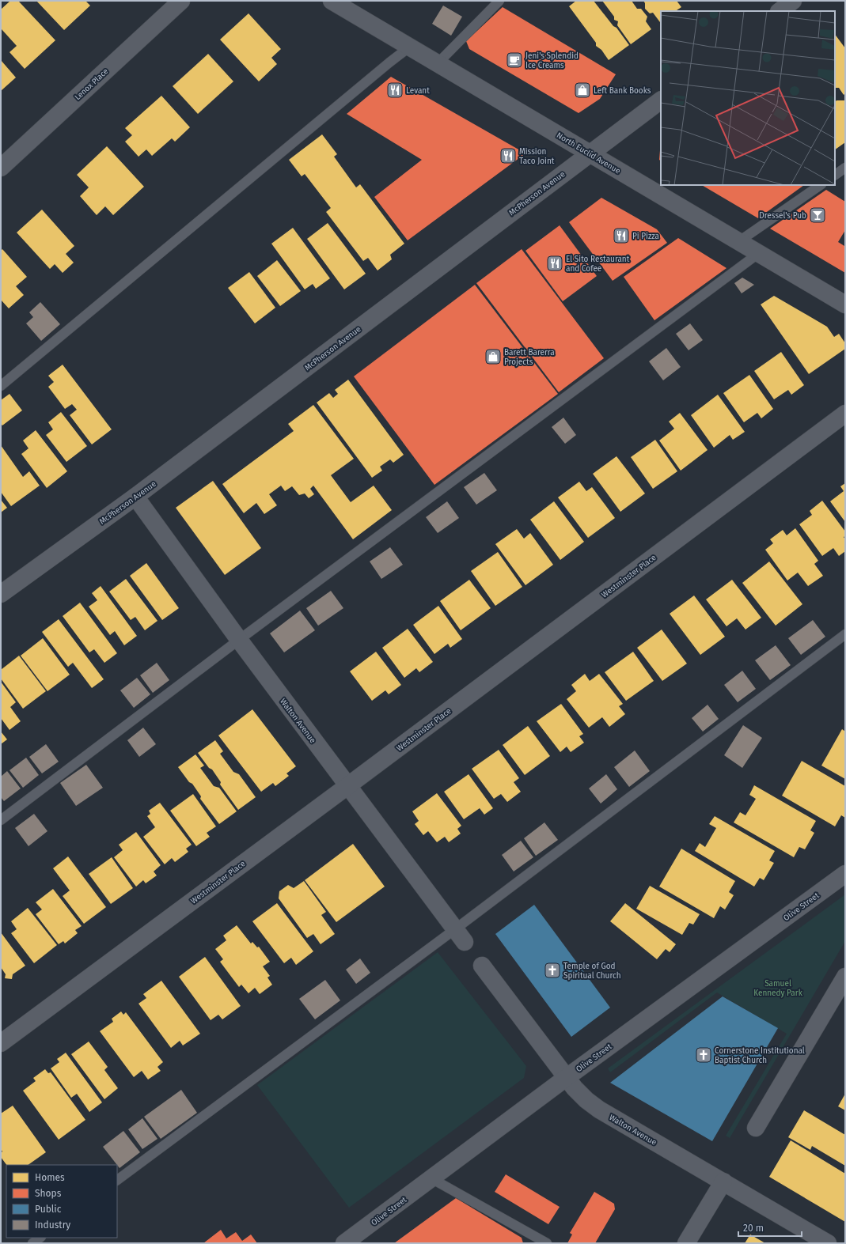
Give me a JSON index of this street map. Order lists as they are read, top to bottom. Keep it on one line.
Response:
{"streets":{"street":["Lenox Place","North Euclid Avenue","McPherson Avenue","Westminster Place","Walton Avenue","Olive Street"]},"crossings":[["North Euclid Avenue","McPherson Avenue"],["McPherson Avenue","Walton Avenue"],["Westminster Place","Walton Avenue"],["Walton Avenue","Olive Street"]],"parks":["Samuel Kennedy Park"],"places":{"cafe":["Jeni's Splendid Ice Creams"],"restaurant":["Levant","Mission Taco Joint","Pi Pizza","El Sito Restaurant and Cofee"],"shop":["Left Bank Books","Barett Barerra Projects"],"bar":["Dressel's Pub"],"church":["Temple of God Spiritual Church","Cornerstone Institutional Baptist Church"]},"legend":["Homes","Shops","Public","Industry"],"scale_bar":"20 m"}
